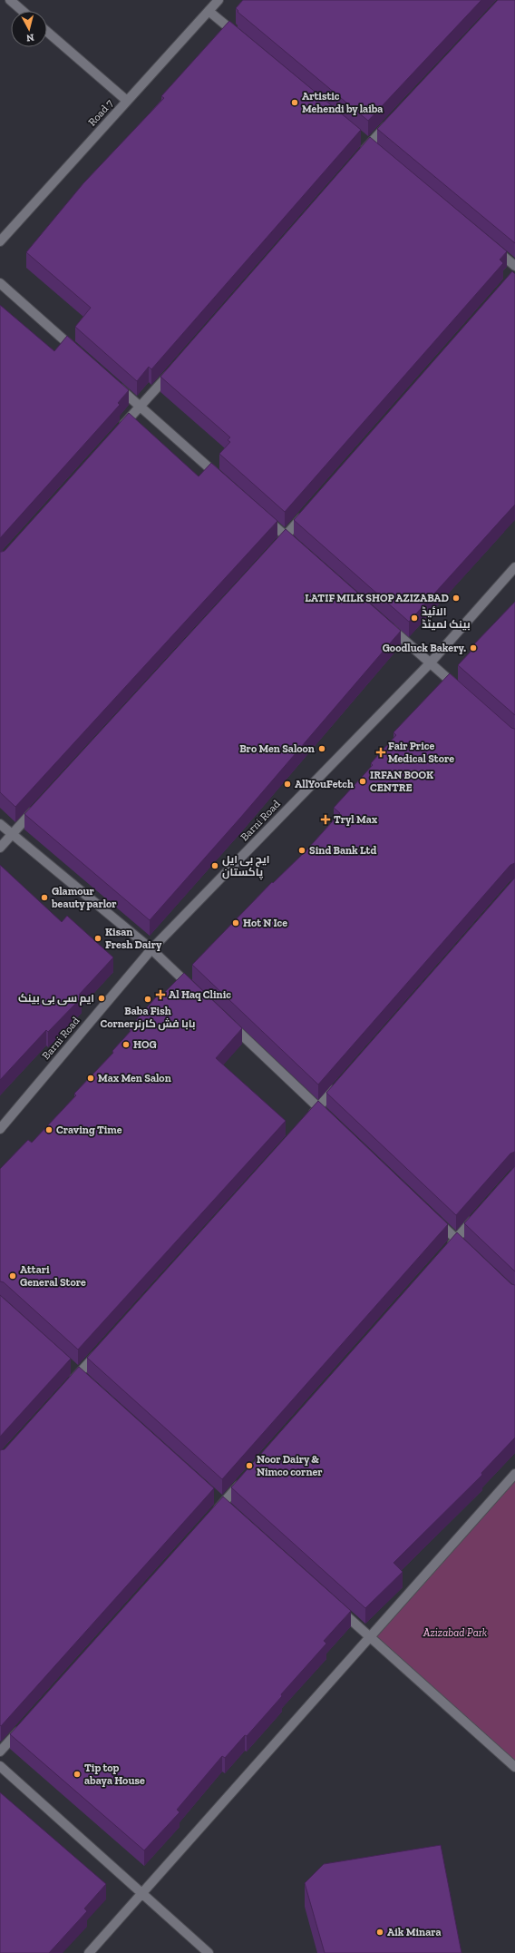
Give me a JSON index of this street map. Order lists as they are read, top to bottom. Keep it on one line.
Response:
{"streets":{"street":["Road 7","Barni Road"]},"parks":["Azizabad Park"],"places":{"other":["Artistic Mehendi by laiba","LATIF MILK SHOP AZIZABAD","الائیڈ بینک لمیٹڈ","Goodluck Bakery.","Bro Men Saloon","IRFAN BOOK CENTRE","AllYouFetch","Sind Bank Ltd","ایچ بی ایل پاکستان","Glamour beauty parlor","Hot N Ice","Kisan Fresh Dairy","ایم سی بی بینک","Baba Fish Cornerبابا فش کارنر","HOG","Max Men Salon","Craving Time","Attari General Store","Noor Dairy & Nimco corner","Tip top abaya House","Aik Minara"],"health":["Fair Price Medical Store","Tryl Max","Al Haq Clinic"]},"north":"bottom"}
